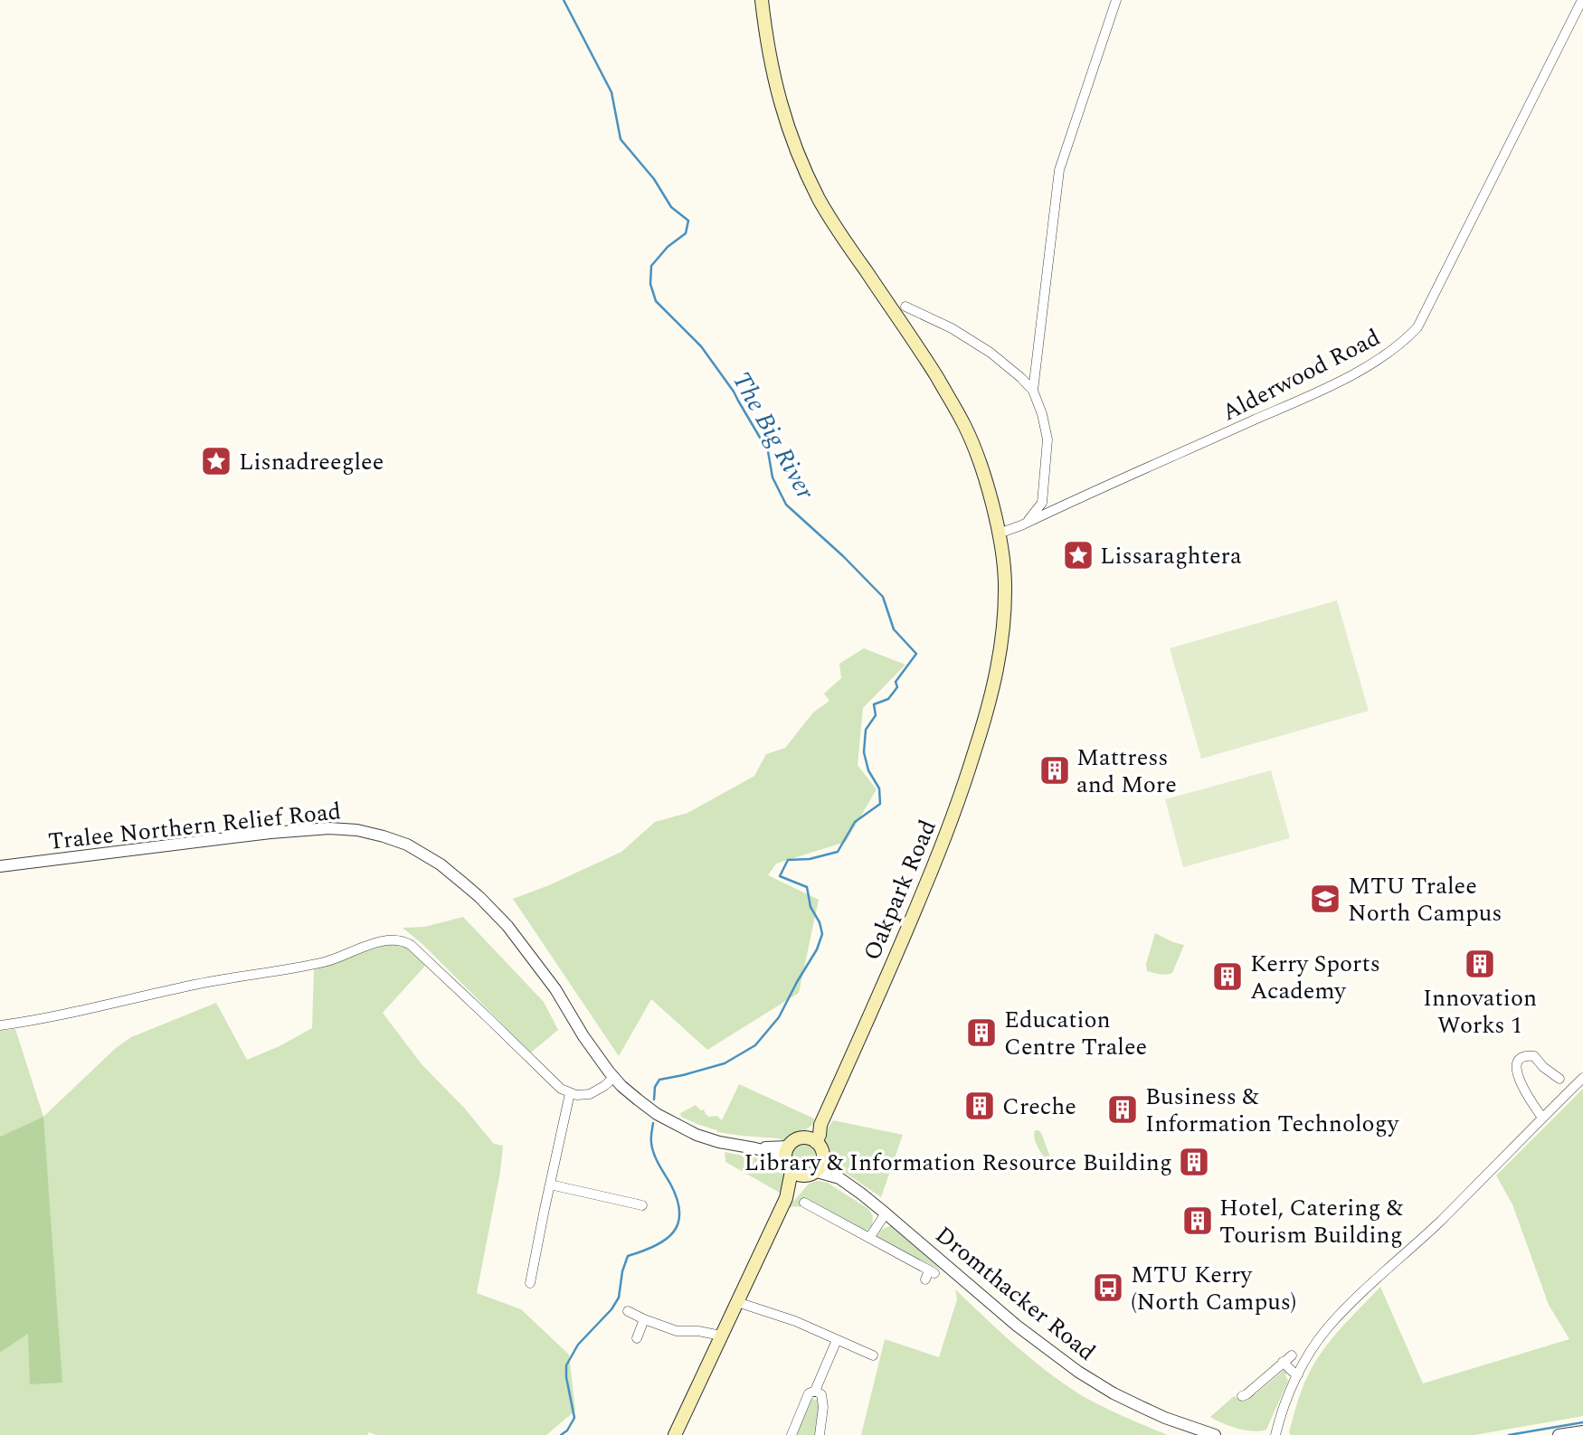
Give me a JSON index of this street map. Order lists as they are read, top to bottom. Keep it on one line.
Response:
{"streets":{"main road":["Oakpark Road"],"street":["Alderwood Road","Tralee Northern Relief Road","Dromthacker Road"]},"crossings":[["Alderwood Road","Oakpark Road"],["Tralee Northern Relief Road","Oakpark Road"]],"water":["The Big River"],"places":{"place":["Lisnadreeglee","Lissaraghtera"],"building":["Mattress and More","Innovation Works 1","Kerry Sports Academy","Education Centre Tralee","Creche","Business & Information Technology","Library & Information Resource Building","Hotel, Catering & Tourism Building"],"school or university":["MTU Tralee North Campus"],"bus stop":["MTU Kerry (North Campus)"]}}
